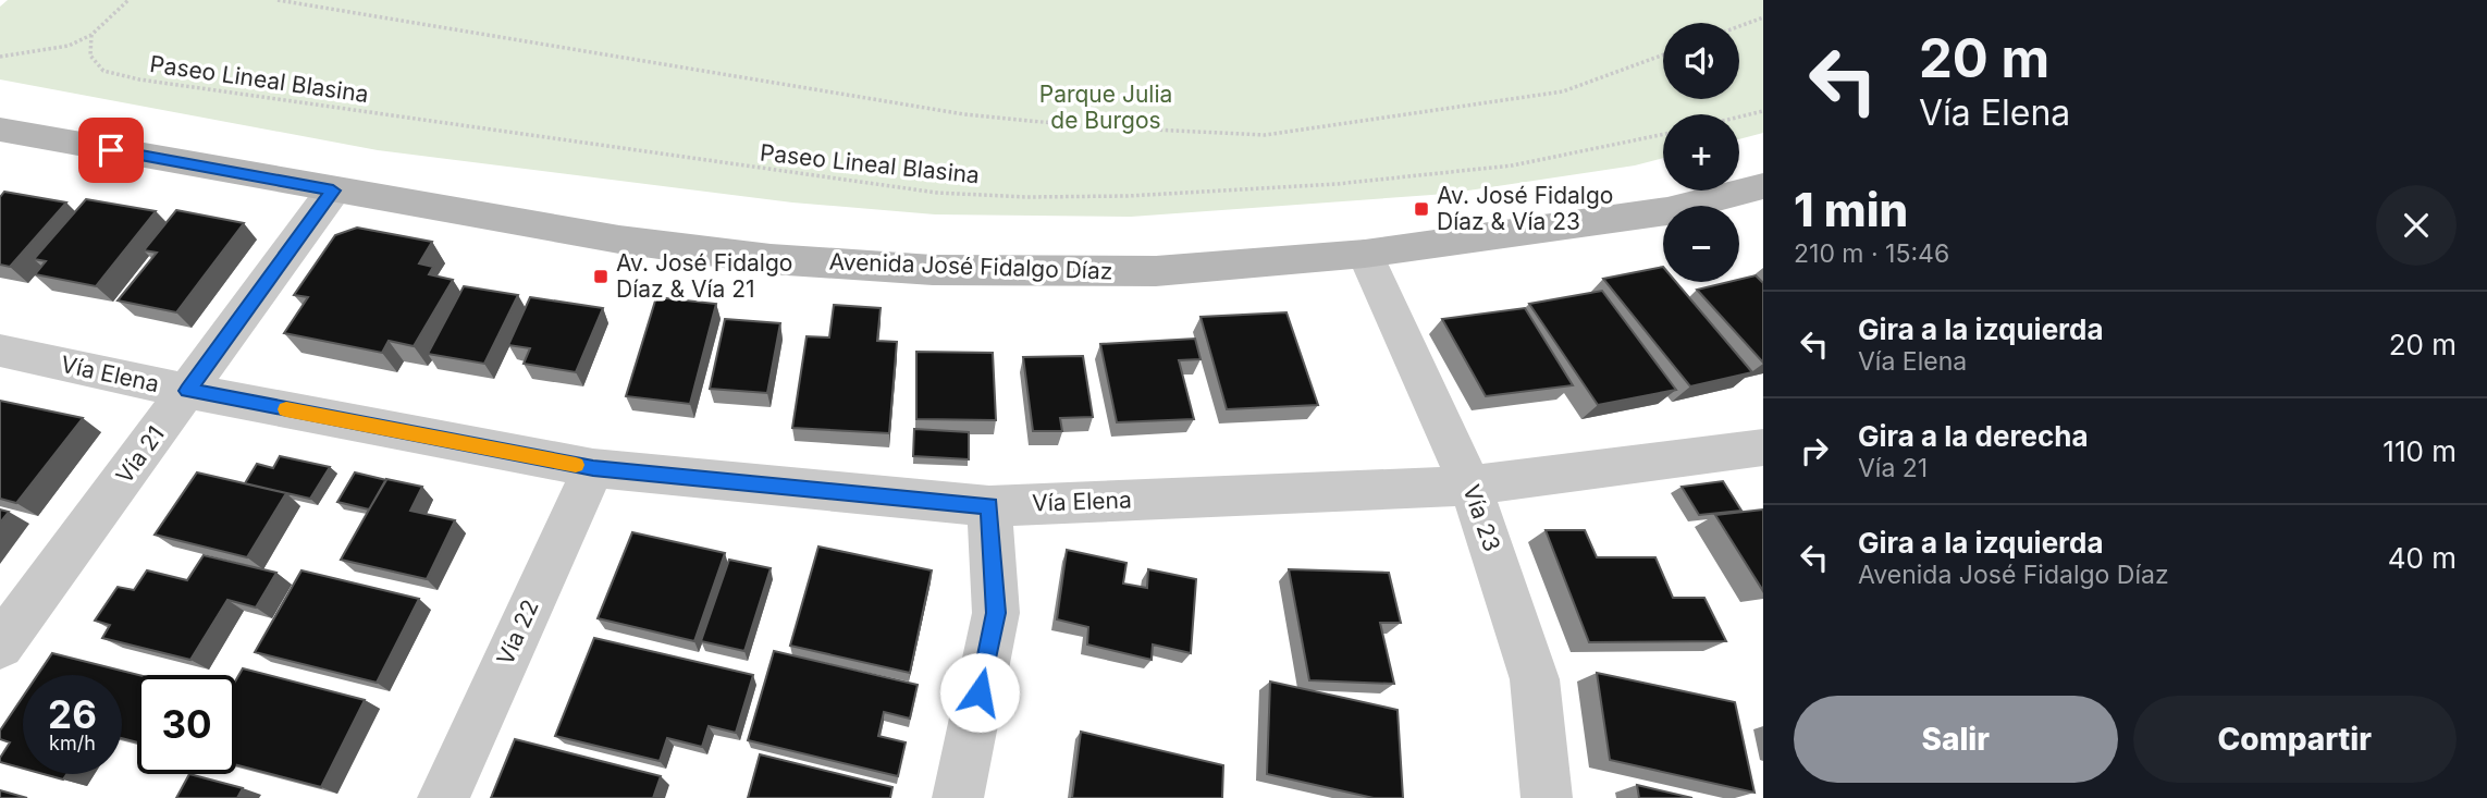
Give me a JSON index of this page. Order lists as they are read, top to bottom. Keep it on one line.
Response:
{"streets":{"street":["Avenida José Fidalgo Díaz","Vía Elena","Vía 21","Vía 23","Vía 22"],"path":["Paseo Lineal Blasina"]},"crossings":[["Avenida José Fidalgo Díaz","Vía 21"],["Avenida José Fidalgo Díaz","Vía 23"],["Vía Elena","Vía 21"],["Vía Elena","Vía 23"],["Vía Elena","Vía 22"]],"parks":["Parque Julia de Burgos"],"places":{"transit":["Av. José Fidalgo Díaz & Vía 23","Av. José Fidalgo Díaz & Vía 21"]},"page":{"turn":["20 m","Vía Elena"],"map_buttons":["+","−"],"heading":["1 min","210 m · 15:46"],"list":[{"name":"Gira a la izquierda","note":"Vía Elena","value":"20 m"},{"name":"Gira a la derecha","note":"Vía 21","value":"110 m"},{"name":"Gira a la izquierda","note":"Avenida José Fidalgo Díaz","value":"40 m"}],"speed":"26 km/h","limit":"30","buttons":["Salir","Compartir"]}}
